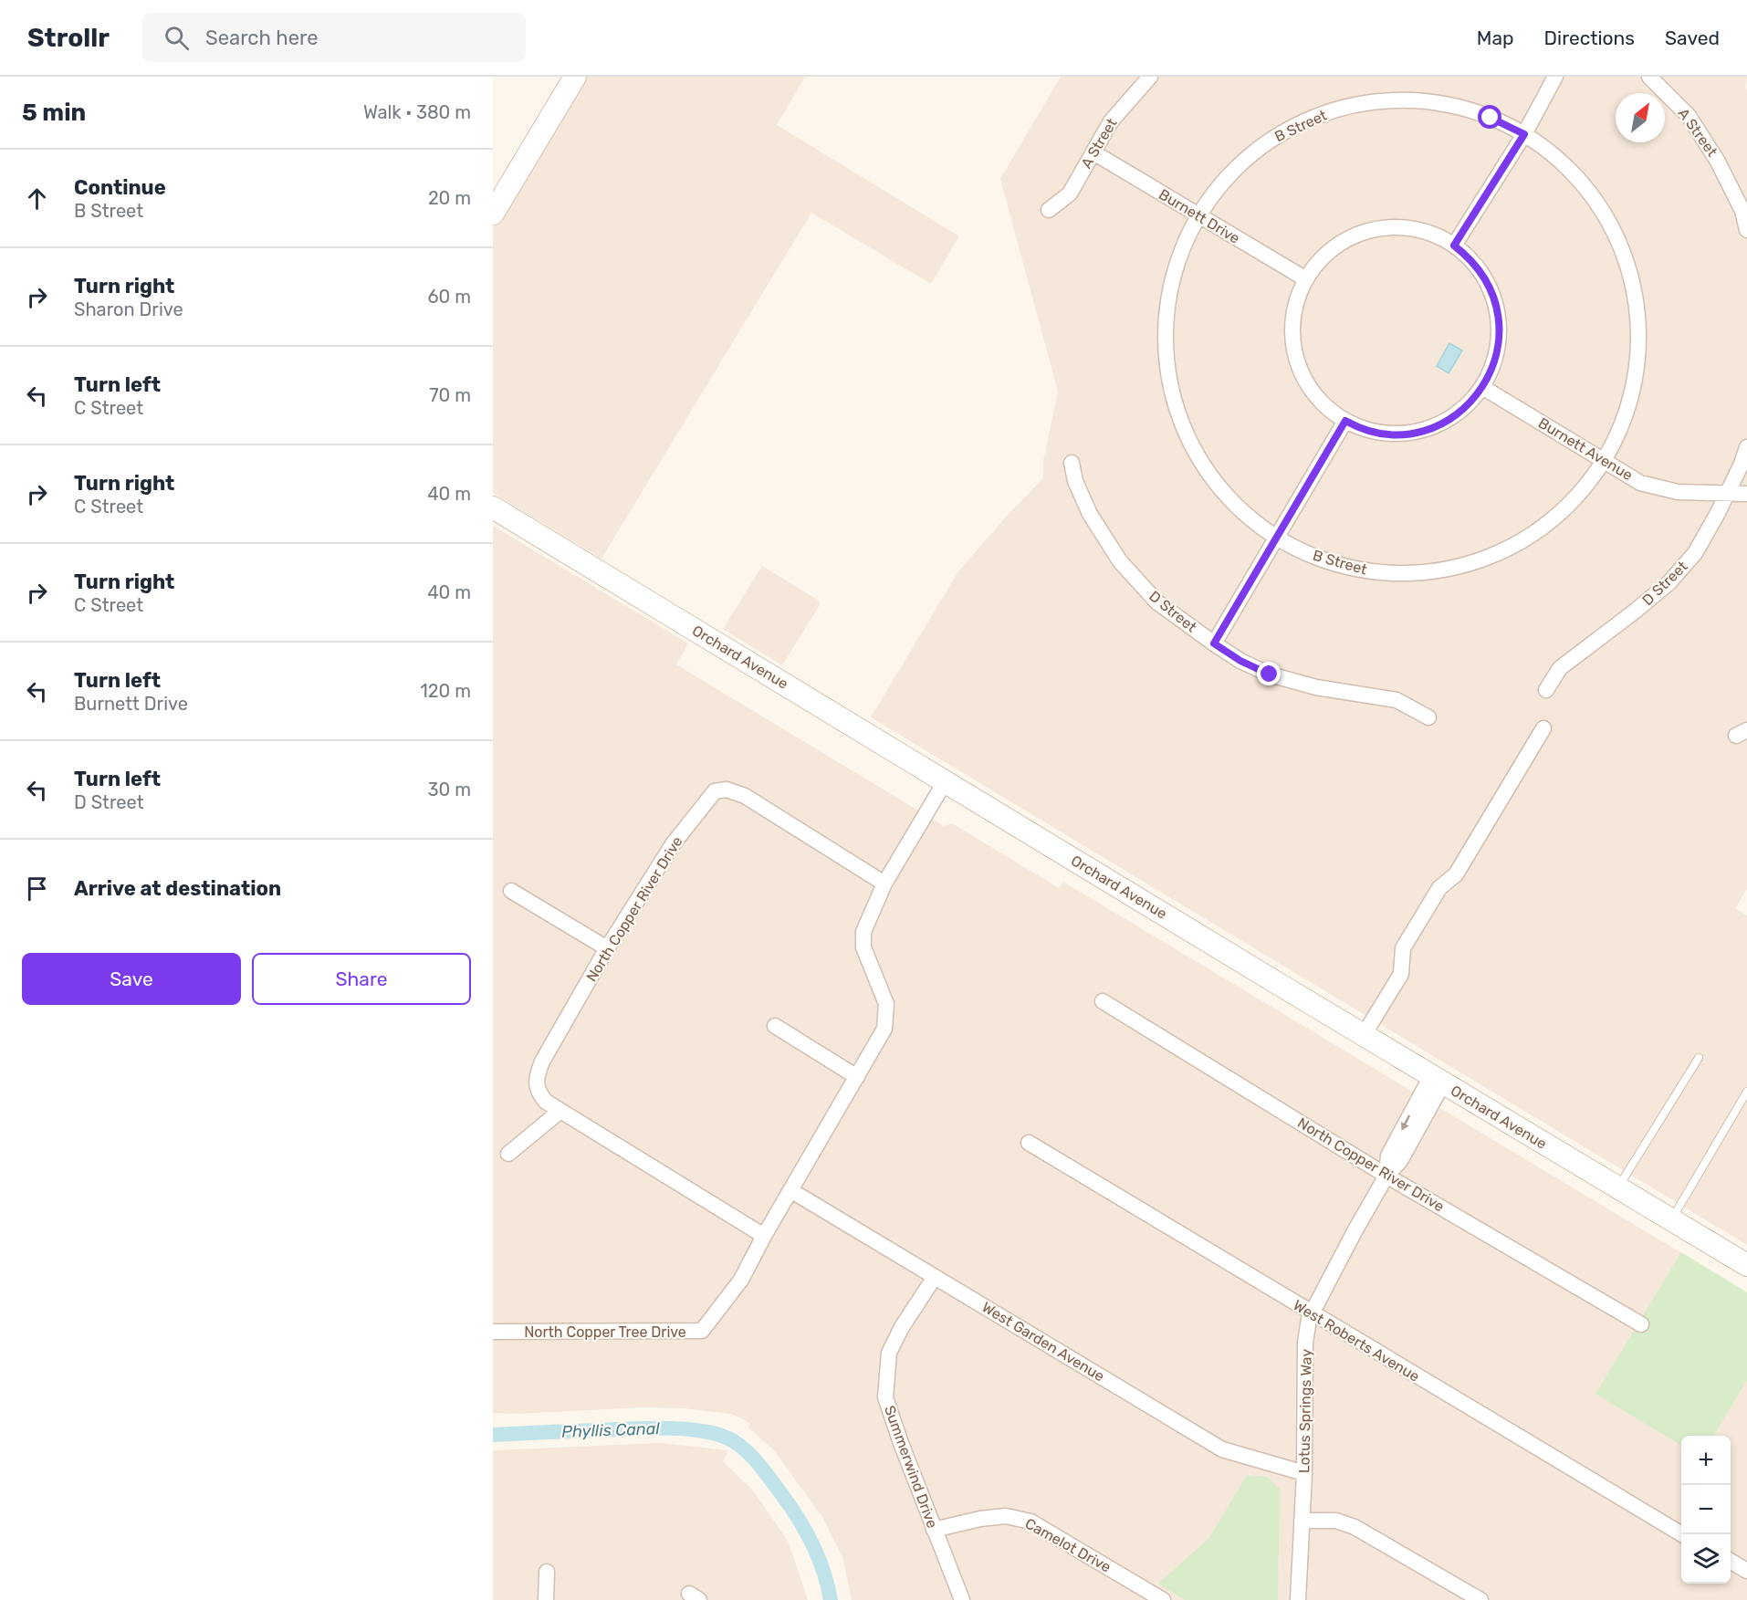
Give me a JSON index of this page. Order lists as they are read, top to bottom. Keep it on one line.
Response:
{"streets":{"street":["B Street","A Street","Burnett Drive","Burnett Avenue","D Street","Orchard Avenue","North Copper River Drive","North Copper Tree Drive","West Roberts Avenue","West Garden Avenue","Lotus Springs Way","Summerwind Drive","Camelot Drive"]},"crossings":[["B Street","Burnett Drive"],["B Street","Burnett Avenue"],["A Street","Burnett Drive"],["Burnett Avenue","D Street"],["Orchard Avenue","North Copper Tree Drive"],["Orchard Avenue","Lotus Springs Way"],["North Copper River Drive","North Copper Tree Drive"],["North Copper River Drive","Lotus Springs Way"],["North Copper Tree Drive","West Garden Avenue"],["West Roberts Avenue","Lotus Springs Way"],["West Garden Avenue","Lotus Springs Way"],["West Garden Avenue","Summerwind Drive"],["Summerwind Drive","Camelot Drive"]],"water":["Phyllis Canal"],"north":"top right","page":{"header":"Strollr","search":"Search here","nav":["Map","Directions","Saved"],"heading":["5 min","Walk · 380 m"],"list":[["Continue","B Street","20 m"],["Turn right","Sharon Drive","60 m"],["Turn left","C Street","70 m"],["Turn right","C Street","40 m"],["Turn right","C Street","40 m"],["Turn left","Burnett Drive","120 m"],["Turn left","D Street","30 m"],"Arrive at destination"],"buttons":["Save","Share"],"map_buttons":["+","−"]}}
